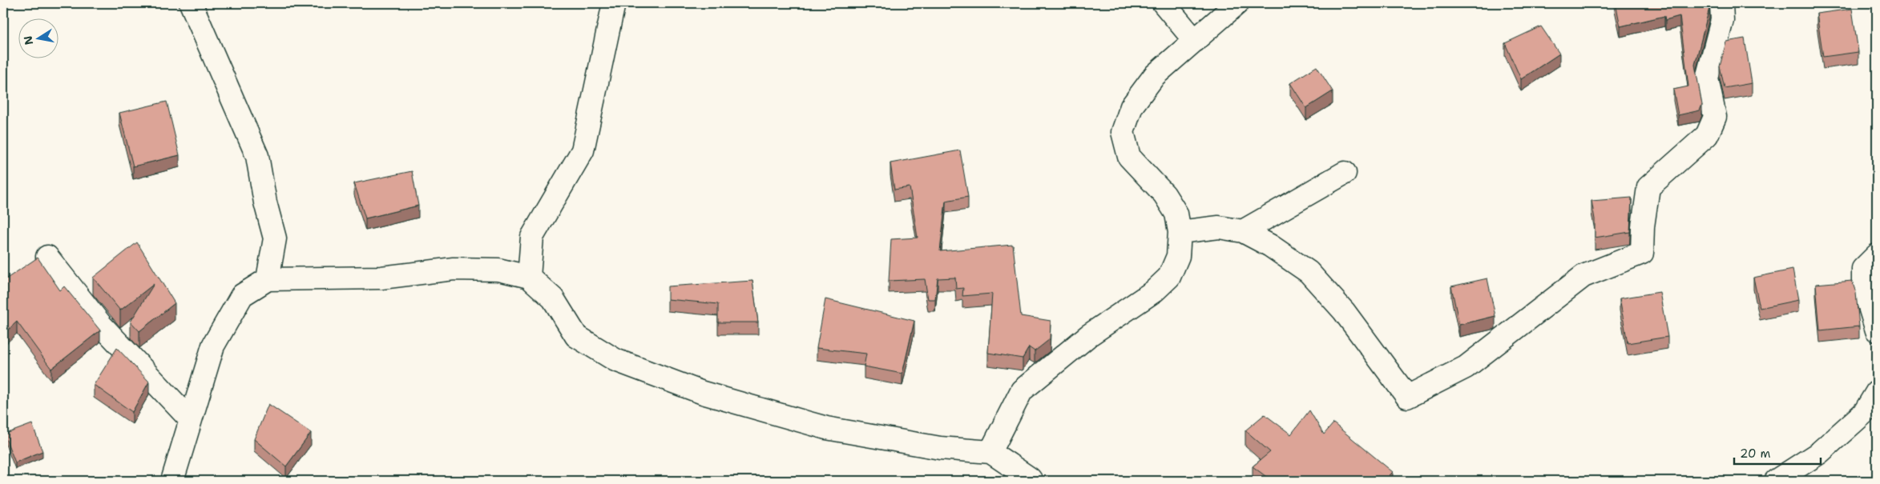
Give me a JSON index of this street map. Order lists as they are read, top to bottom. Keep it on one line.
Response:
{"scale_bar":"20 m","north":"left"}
